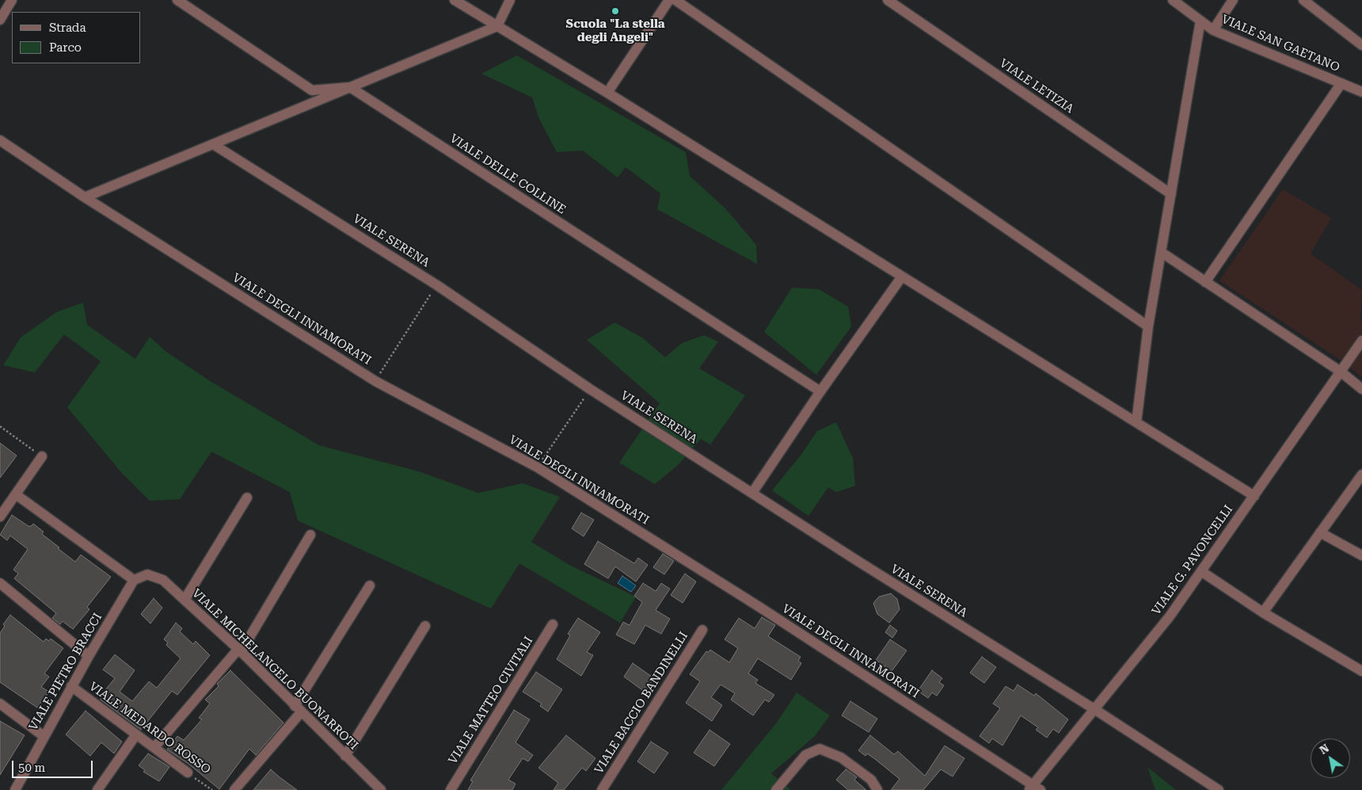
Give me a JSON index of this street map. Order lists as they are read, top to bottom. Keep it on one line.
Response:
{"streets":{"street":["VIALE SAN GAETANO","VIALE LETIZIA","VIALE DELLE COLLINE","VIALE SERENA","VIALE DEGLI INNAMORATI","VIALE G. PAVONCELLI","VIALE MICHELANGELO BUONARROTI","VIALE PIETRO BRACCI","VIALE MATTEO CIVITALI","VIALE BACCIO BANDINELLI","VIALE MEDARDO ROSSO"]},"crossings":[["VIALE SERENA","VIALE G. PAVONCELLI"],["VIALE DEGLI INNAMORATI","VIALE G. PAVONCELLI"],["VIALE MICHELANGELO BUONARROTI","VIALE PIETRO BRACCI"],["VIALE PIETRO BRACCI","VIALE MEDARDO ROSSO"]],"places":["Scuola \"La stella degli Angeli\""],"legend":["Strada","Parco"],"scale_bar":"50 m","north":"top left"}
